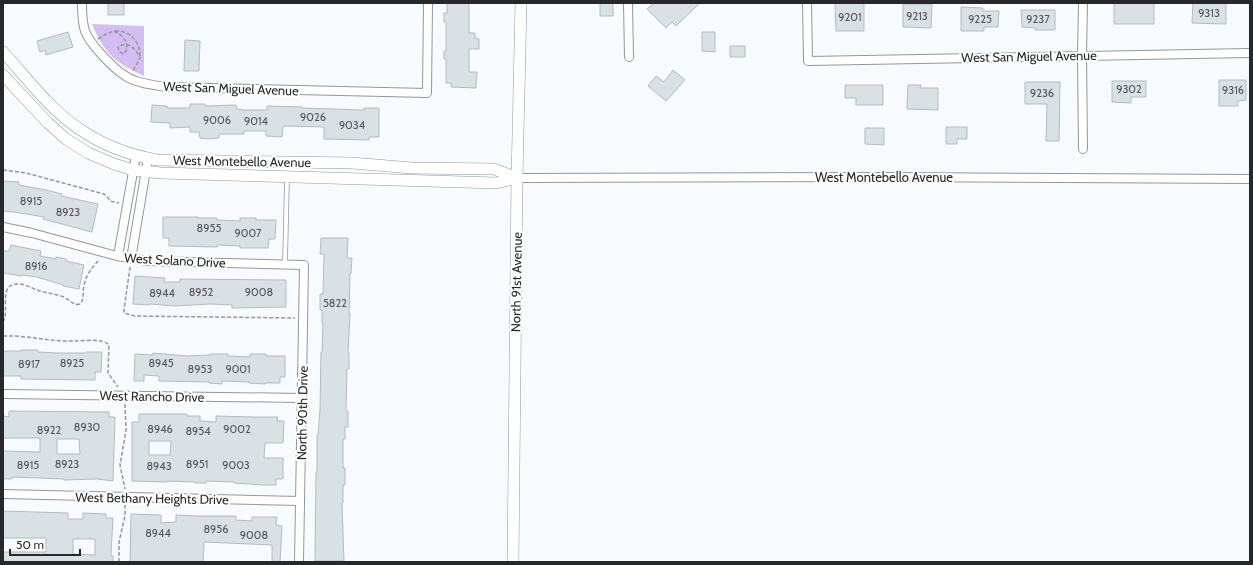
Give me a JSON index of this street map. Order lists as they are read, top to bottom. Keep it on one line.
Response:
{"streets":{"street":["West San Miguel Avenue","West Montebello Avenue","West Solano Drive","North 91st Avenue","West Rancho Drive","North 90th Drive","West Bethany Heights Drive"]},"crossings":[["West Montebello Avenue","North 91st Avenue"],["West Solano Drive","North 90th Drive"],["West Rancho Drive","North 90th Drive"],["North 90th Drive","West Bethany Heights Drive"]],"house_numbers":["9313","9213","9201","9225","9237","9302","9316","9236","9026","9006","9014","9034","8915","8923","8955","9007","8916","8952","9008","8944","5822","8925","8945","8917","8953","9001","8930","8946","9002","8922","8954","8923","8951","8915","9003","8943","8956","8944","9008"],"scale_bar":"50 m"}
